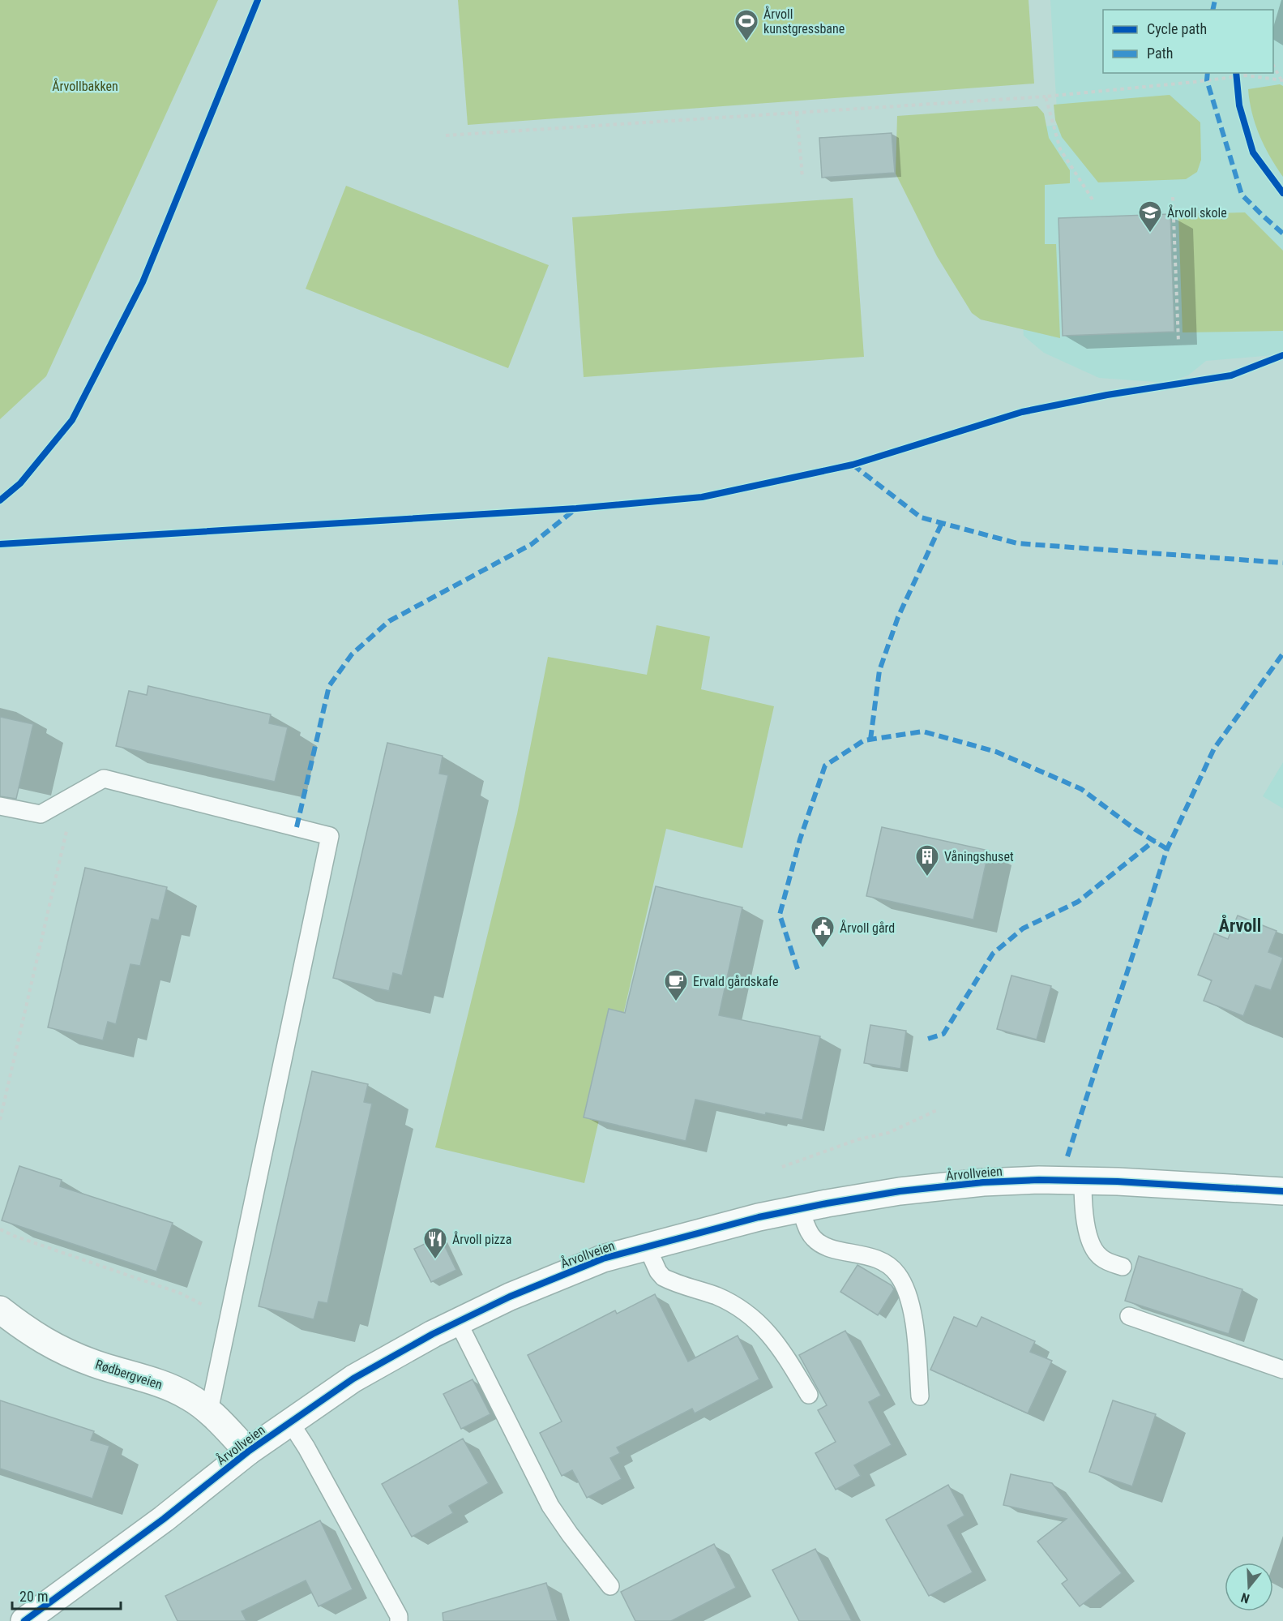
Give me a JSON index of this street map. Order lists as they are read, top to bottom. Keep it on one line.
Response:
{"streets":{"street":["Årvollveien","Rødbergveien"]},"crossings":[["Årvollveien","Rødbergveien"]],"districts":["Årvoll"],"parks":["Årvollbakken"],"places":{"sports":["Årvoll kunstgressbane"],"school or university":["Årvoll skole"],"building":["Våningshuset"],"public building":["Årvoll gård"],"cafe":["Ervald gårdskafe"],"restaurant":["Årvoll pizza"]},"legend":["Cycle path","Path"],"scale_bar":"20 m","north":"bottom"}
